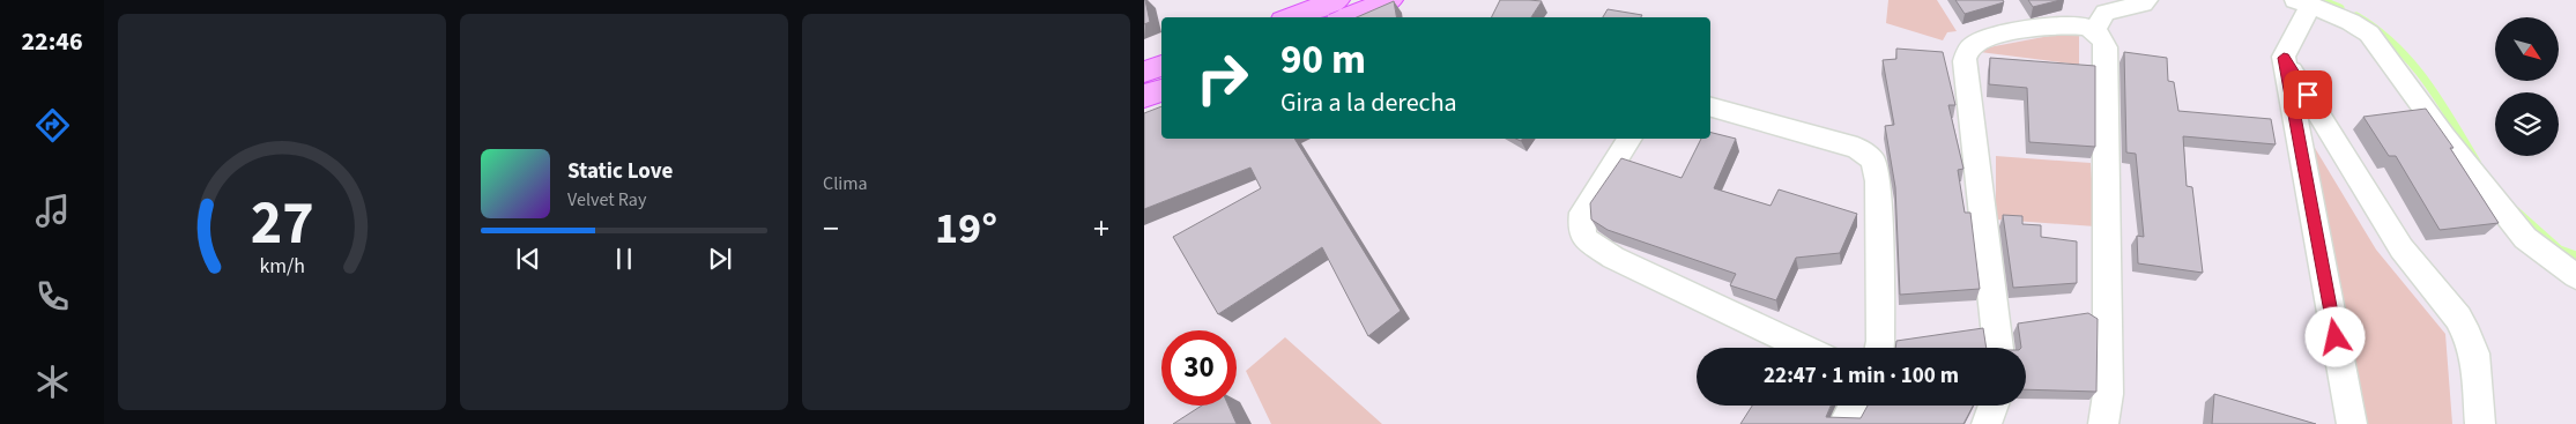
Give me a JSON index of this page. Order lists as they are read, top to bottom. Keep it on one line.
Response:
{"north":"bottom right","page":{"tabs":"22:46","tile":"Clima","turn":["90 m","Gira a la derecha"],"song":["Static Love","Velvet Ray"],"heat":["−","19°","+"],"limit":"30","trip":"22:47 · 1 min · 100 m","gauge":["27","km/h"]}}
